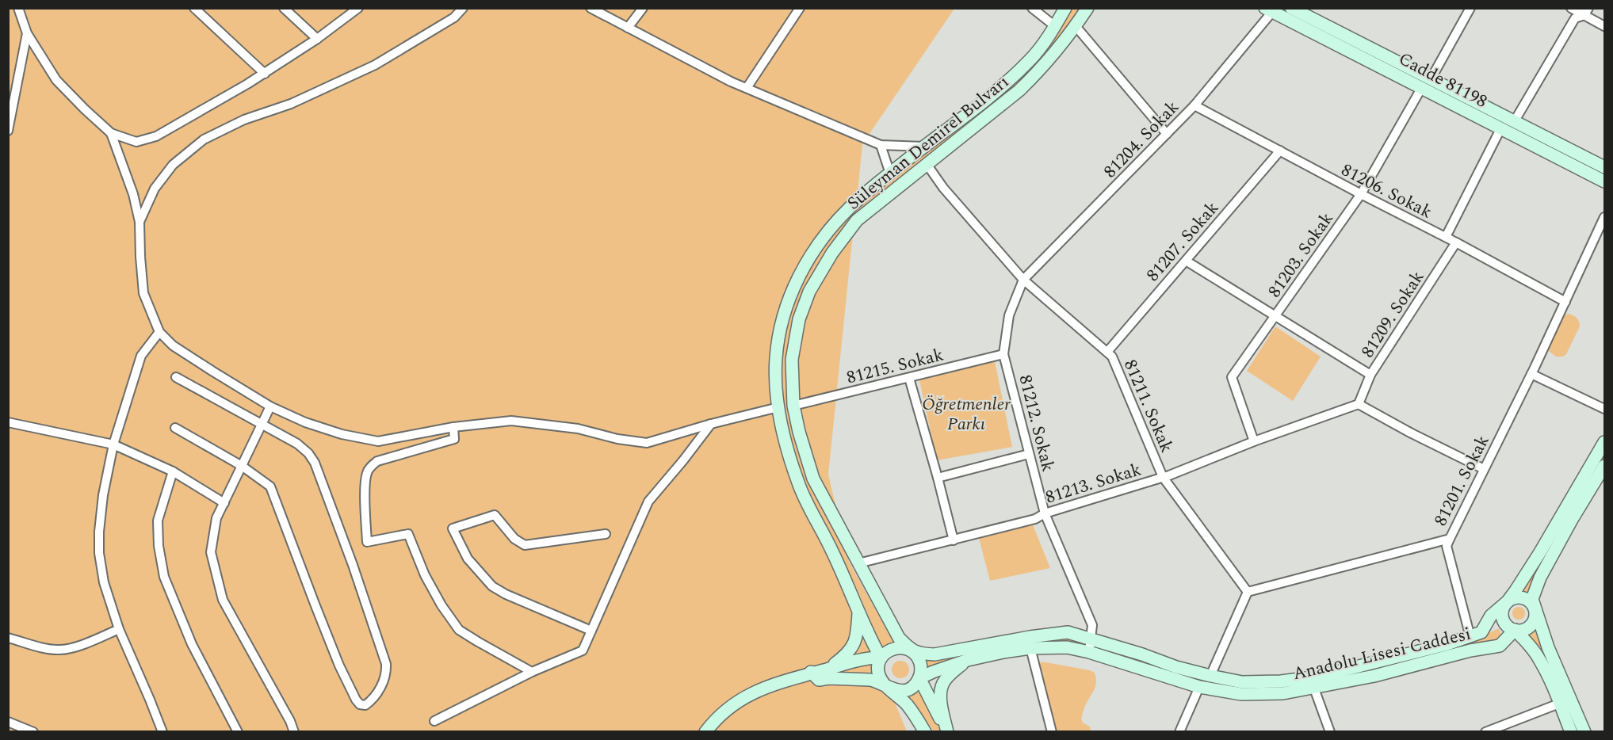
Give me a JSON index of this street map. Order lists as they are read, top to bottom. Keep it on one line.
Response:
{"streets":{"main road":["Cadde 81198","Süleyman Demirel Bulvarı","Anadolu Lisesi Caddesi"],"street":["81204. Sokak","81206. Sokak","81207. Sokak","81203. Sokak","81209. Sokak","81215. Sokak","81211. Sokak","81212. Sokak","81201. Sokak","81213. Sokak"]},"crossings":[["Cadde 81198","81204. Sokak"],["Cadde 81198","81203. Sokak"],["81204. Sokak","81206. Sokak"],["81204. Sokak","81211. Sokak"],["81204. Sokak","81212. Sokak"],["Süleyman Demirel Bulvarı","81215. Sokak"],["Süleyman Demirel Bulvarı","81211. Sokak"],["Süleyman Demirel Bulvarı","81213. Sokak"],["Süleyman Demirel Bulvarı","Anadolu Lisesi Caddesi"],["81206. Sokak","81207. Sokak"],["81206. Sokak","81203. Sokak"],["81206. Sokak","81209. Sokak"],["81206. Sokak","81201. Sokak"],["81207. Sokak","81211. Sokak"],["81203. Sokak","81213. Sokak"],["81209. Sokak","81213. Sokak"],["81215. Sokak","81212. Sokak"],["81211. Sokak","81212. Sokak"],["81211. Sokak","81201. Sokak"],["81211. Sokak","81213. Sokak"],["81212. Sokak","81213. Sokak"],["81212. Sokak","Anadolu Lisesi Caddesi"]],"parks":["Öğretmenler Parkı"]}
